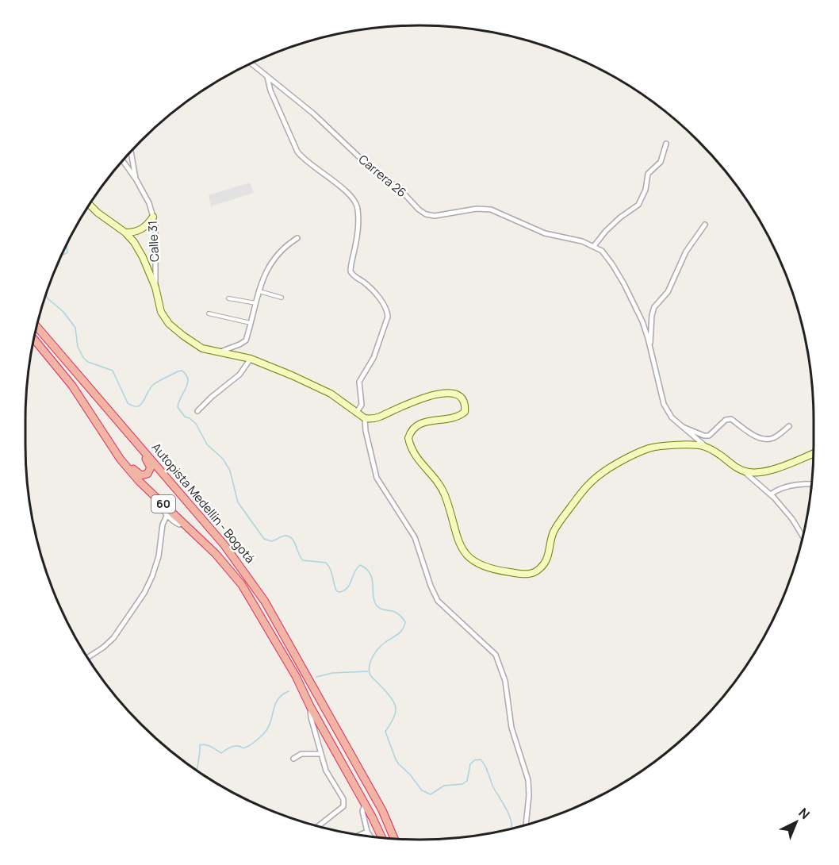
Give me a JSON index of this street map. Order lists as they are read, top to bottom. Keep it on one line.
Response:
{"streets":{"highway":["Autopista Medellín - Bogotá","60"],"street":["Carrera 26","Calle 31"]},"north":"top right"}
